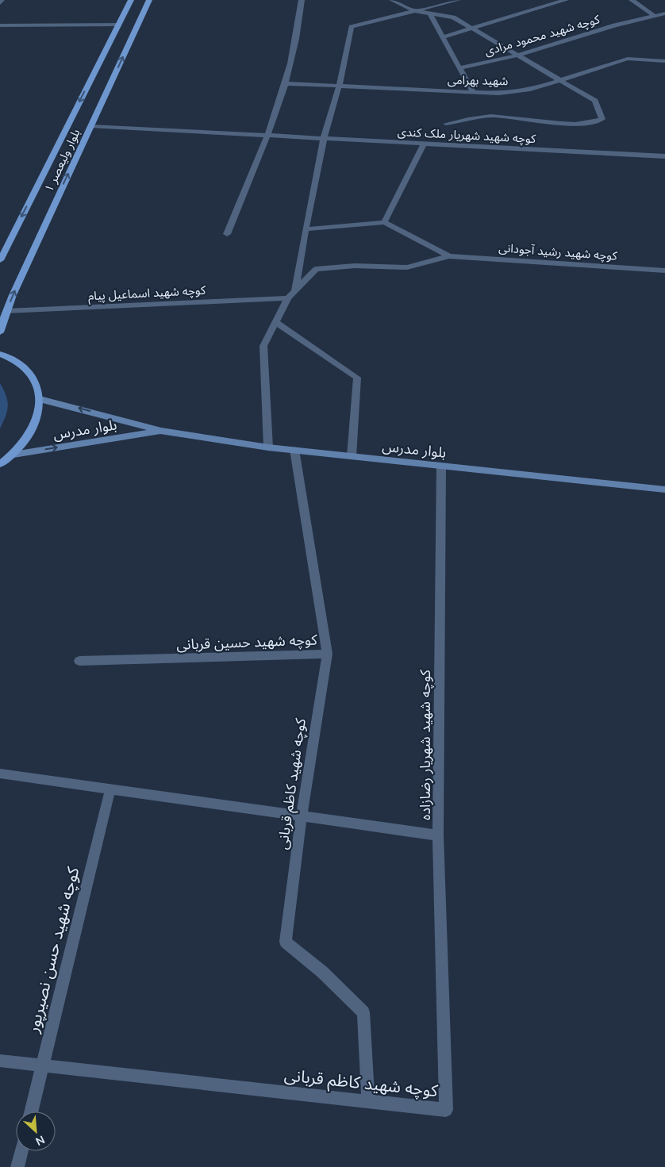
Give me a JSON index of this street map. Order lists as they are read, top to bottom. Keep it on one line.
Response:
{"streets":{"main road":["بلوار ولیعصر ۱","بلوار مدرس"],"street":["کوچه شهید محمود مرادی","شهید بهرامی","کوچه شهید شهریار ملک کندی","کوچه شهید رشید آجودانی","کوچه شهید اسماعیل پیام","کوچه شهید حسین قربانی","کوچه شهید شهریار رضازاده","کوچه شهید کاظم قربانی","کوچه شهید حسن نصیرپور"]},"crossings":[["کوچه شهید شهریار ملک کندی","بلوار ولیعصر ۱"],["بلوار ولیعصر ۱","کوچه شهید اسماعیل پیام"],["بلوار مدرس","کوچه شهید حسین قربانی"],["بلوار مدرس","کوچه شهید شهریار رضازاده"],["کوچه شهید حسین قربانی","کوچه شهید کاظم قربانی"],["کوچه شهید شهریار رضازاده","کوچه شهید کاظم قربانی"],["کوچه شهید شهریار رضازاده","کوچه شهید حسن نصیرپور"],["کوچه شهید کاظم قربانی","کوچه شهید حسن نصیرپور"]],"north":"bottom right"}
